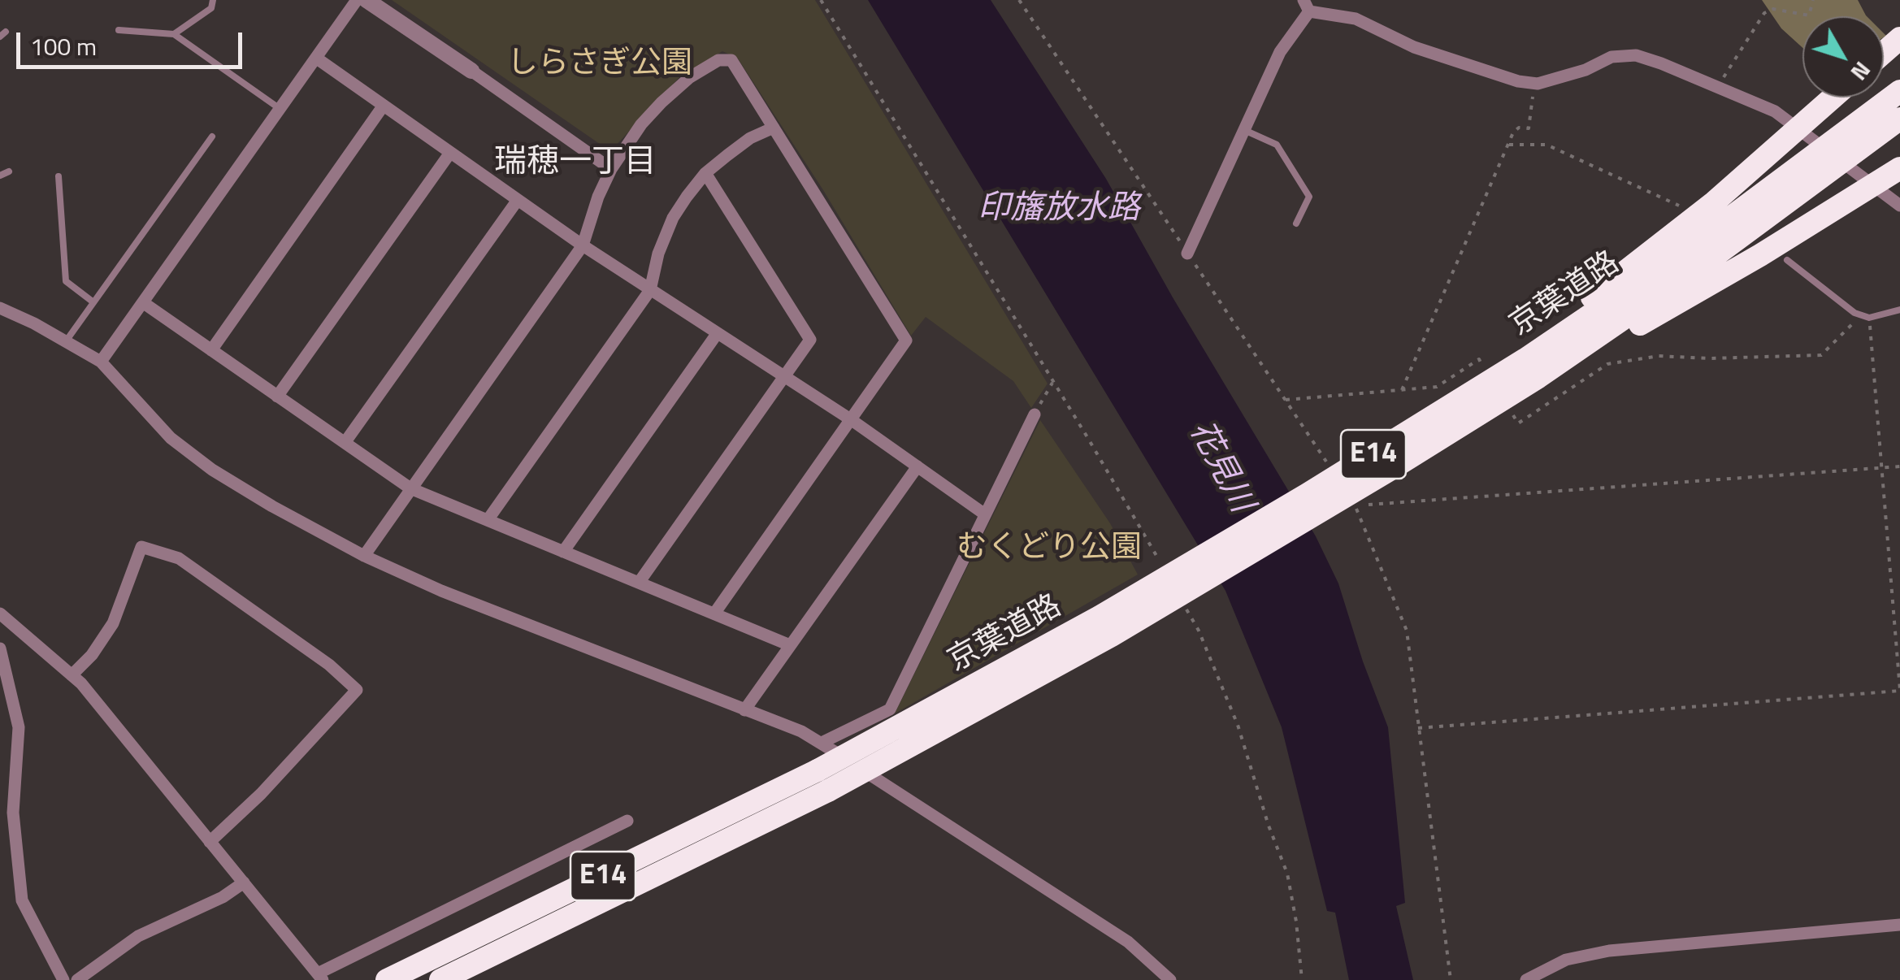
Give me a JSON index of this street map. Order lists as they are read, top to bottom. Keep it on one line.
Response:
{"streets":{"highway":["京葉道路","E14"]},"districts":["瑞穂一丁目"],"water":["印旛放水路","花見川"],"parks":["しらさぎ公園","むくどり公園"],"scale_bar":"100 m","north":"bottom right"}
